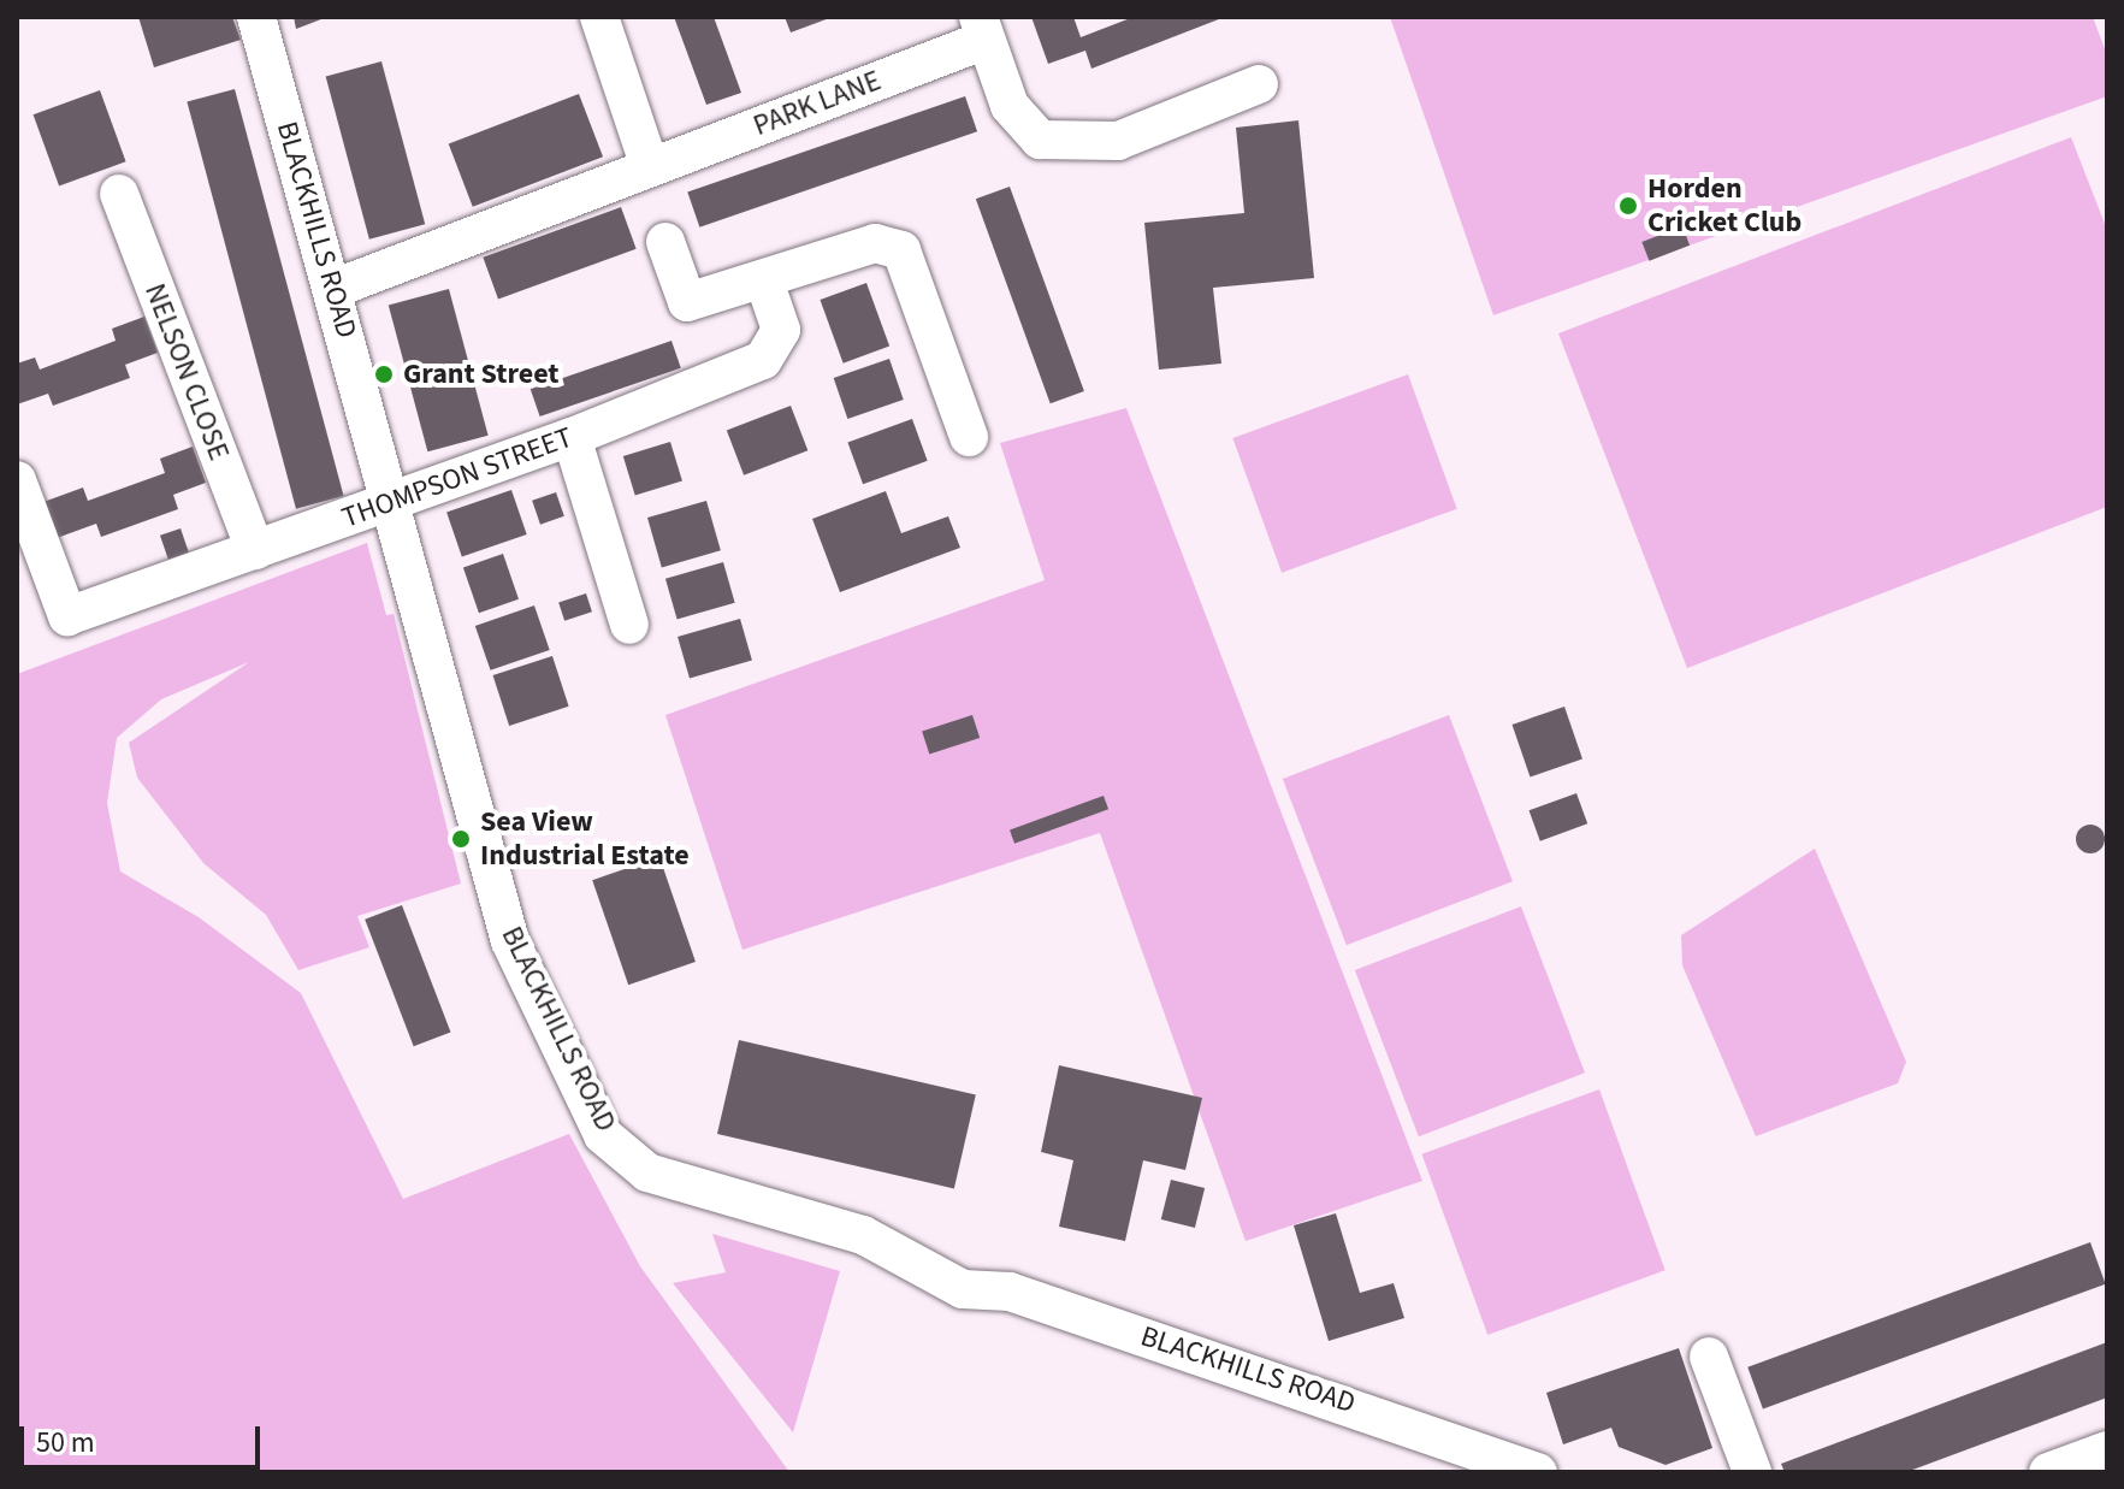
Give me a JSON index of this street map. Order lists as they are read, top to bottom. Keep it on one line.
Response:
{"streets":{"street":["PARK LANE","BLACKHILLS ROAD","NELSON CLOSE","THOMPSON STREET"]},"crossings":[["BLACKHILLS ROAD","THOMPSON STREET"],["NELSON CLOSE","THOMPSON STREET"]],"places":["Horden Cricket Club","Grant Street","Sea View Industrial Estate"],"scale_bar":"50 m"}
